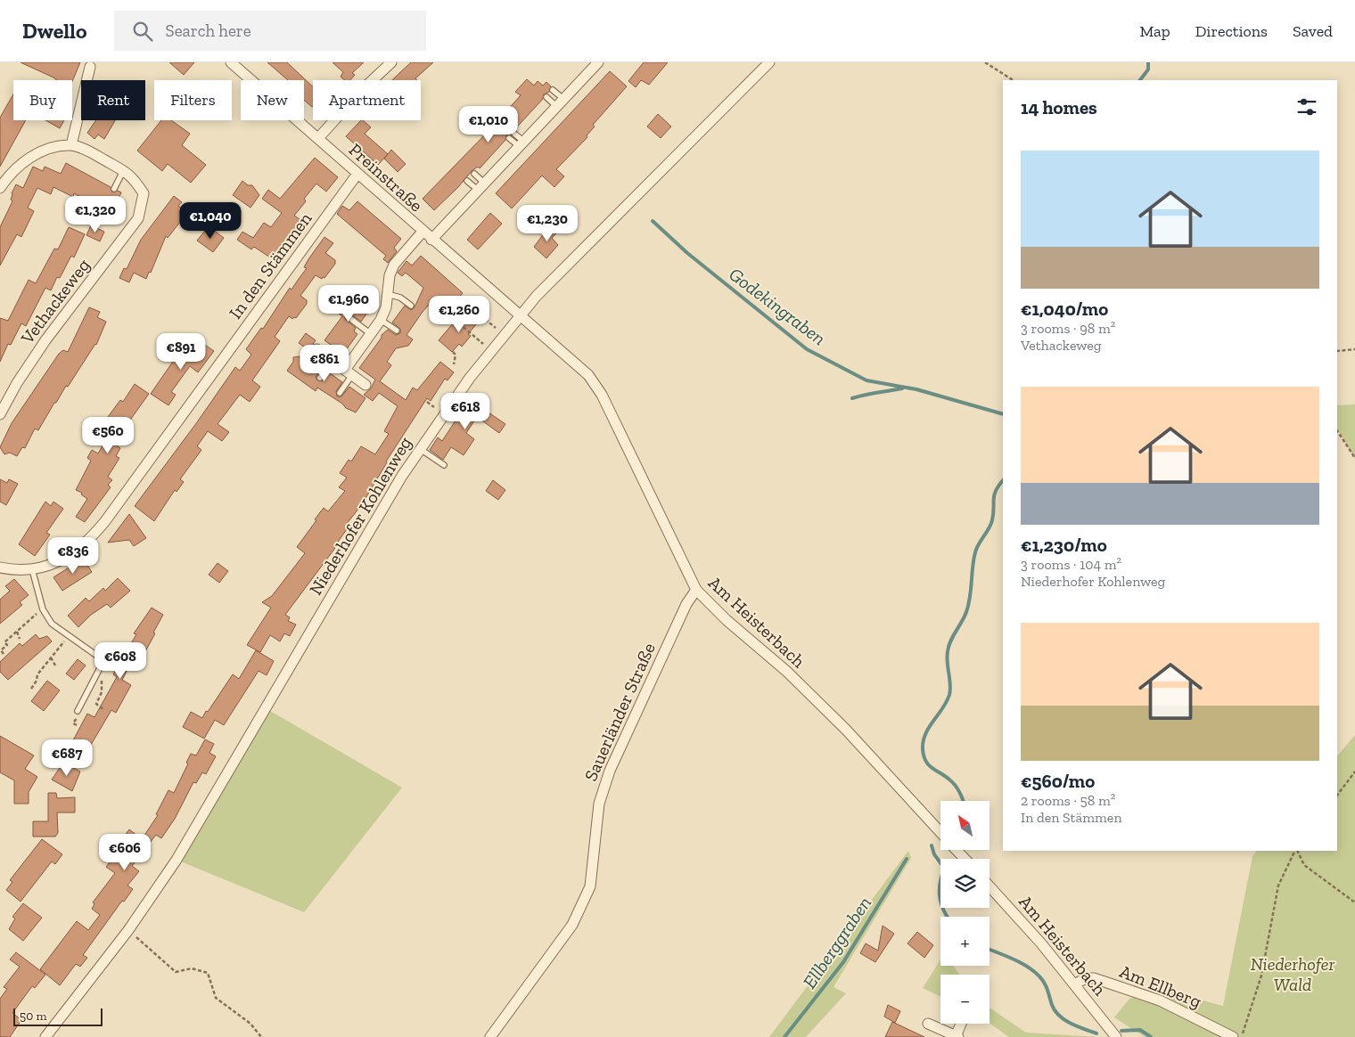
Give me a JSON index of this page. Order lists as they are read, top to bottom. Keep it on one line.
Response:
{"streets":{"street":["Preinstraße","In den Stämmen","Vethackeweg","Niederhofer Kohlenweg","Am Heisterbach","Sauerländer Straße","Am Ellberg"]},"crossings":[["Preinstraße","In den Stämmen"],["Preinstraße","Niederhofer Kohlenweg"],["Preinstraße","Am Heisterbach"],["Niederhofer Kohlenweg","Am Heisterbach"],["Am Heisterbach","Sauerländer Straße"],["Am Heisterbach","Am Ellberg"]],"water":["Godekingraben","Ellberggraben"],"parks":["Niederhofer Wald"],"scale_bar":"50 m","north":"top left","page":{"header":"Dwello","search":"Search here","nav":["Map","Directions","Saved"],"chip":["Buy","Rent","Filters","New","Apartment"],"heading":"14 homes","price":["€1,010","€1,320","€1,040","€1,230","€1,960","€1,260","€891","€861","€618","€560","€836","€608","€687","€606"],"list":[{"name":"€1,040/mo","note":"3 rooms · 98 m² · Vethackeweg"},{"name":"€1,230/mo","note":"3 rooms · 104 m² · Niederhofer Kohlenweg"},{"name":"€560/mo","note":"2 rooms · 58 m² · In den Stämmen"}],"map_buttons":["+","−"],"scale":"50 m"}}
